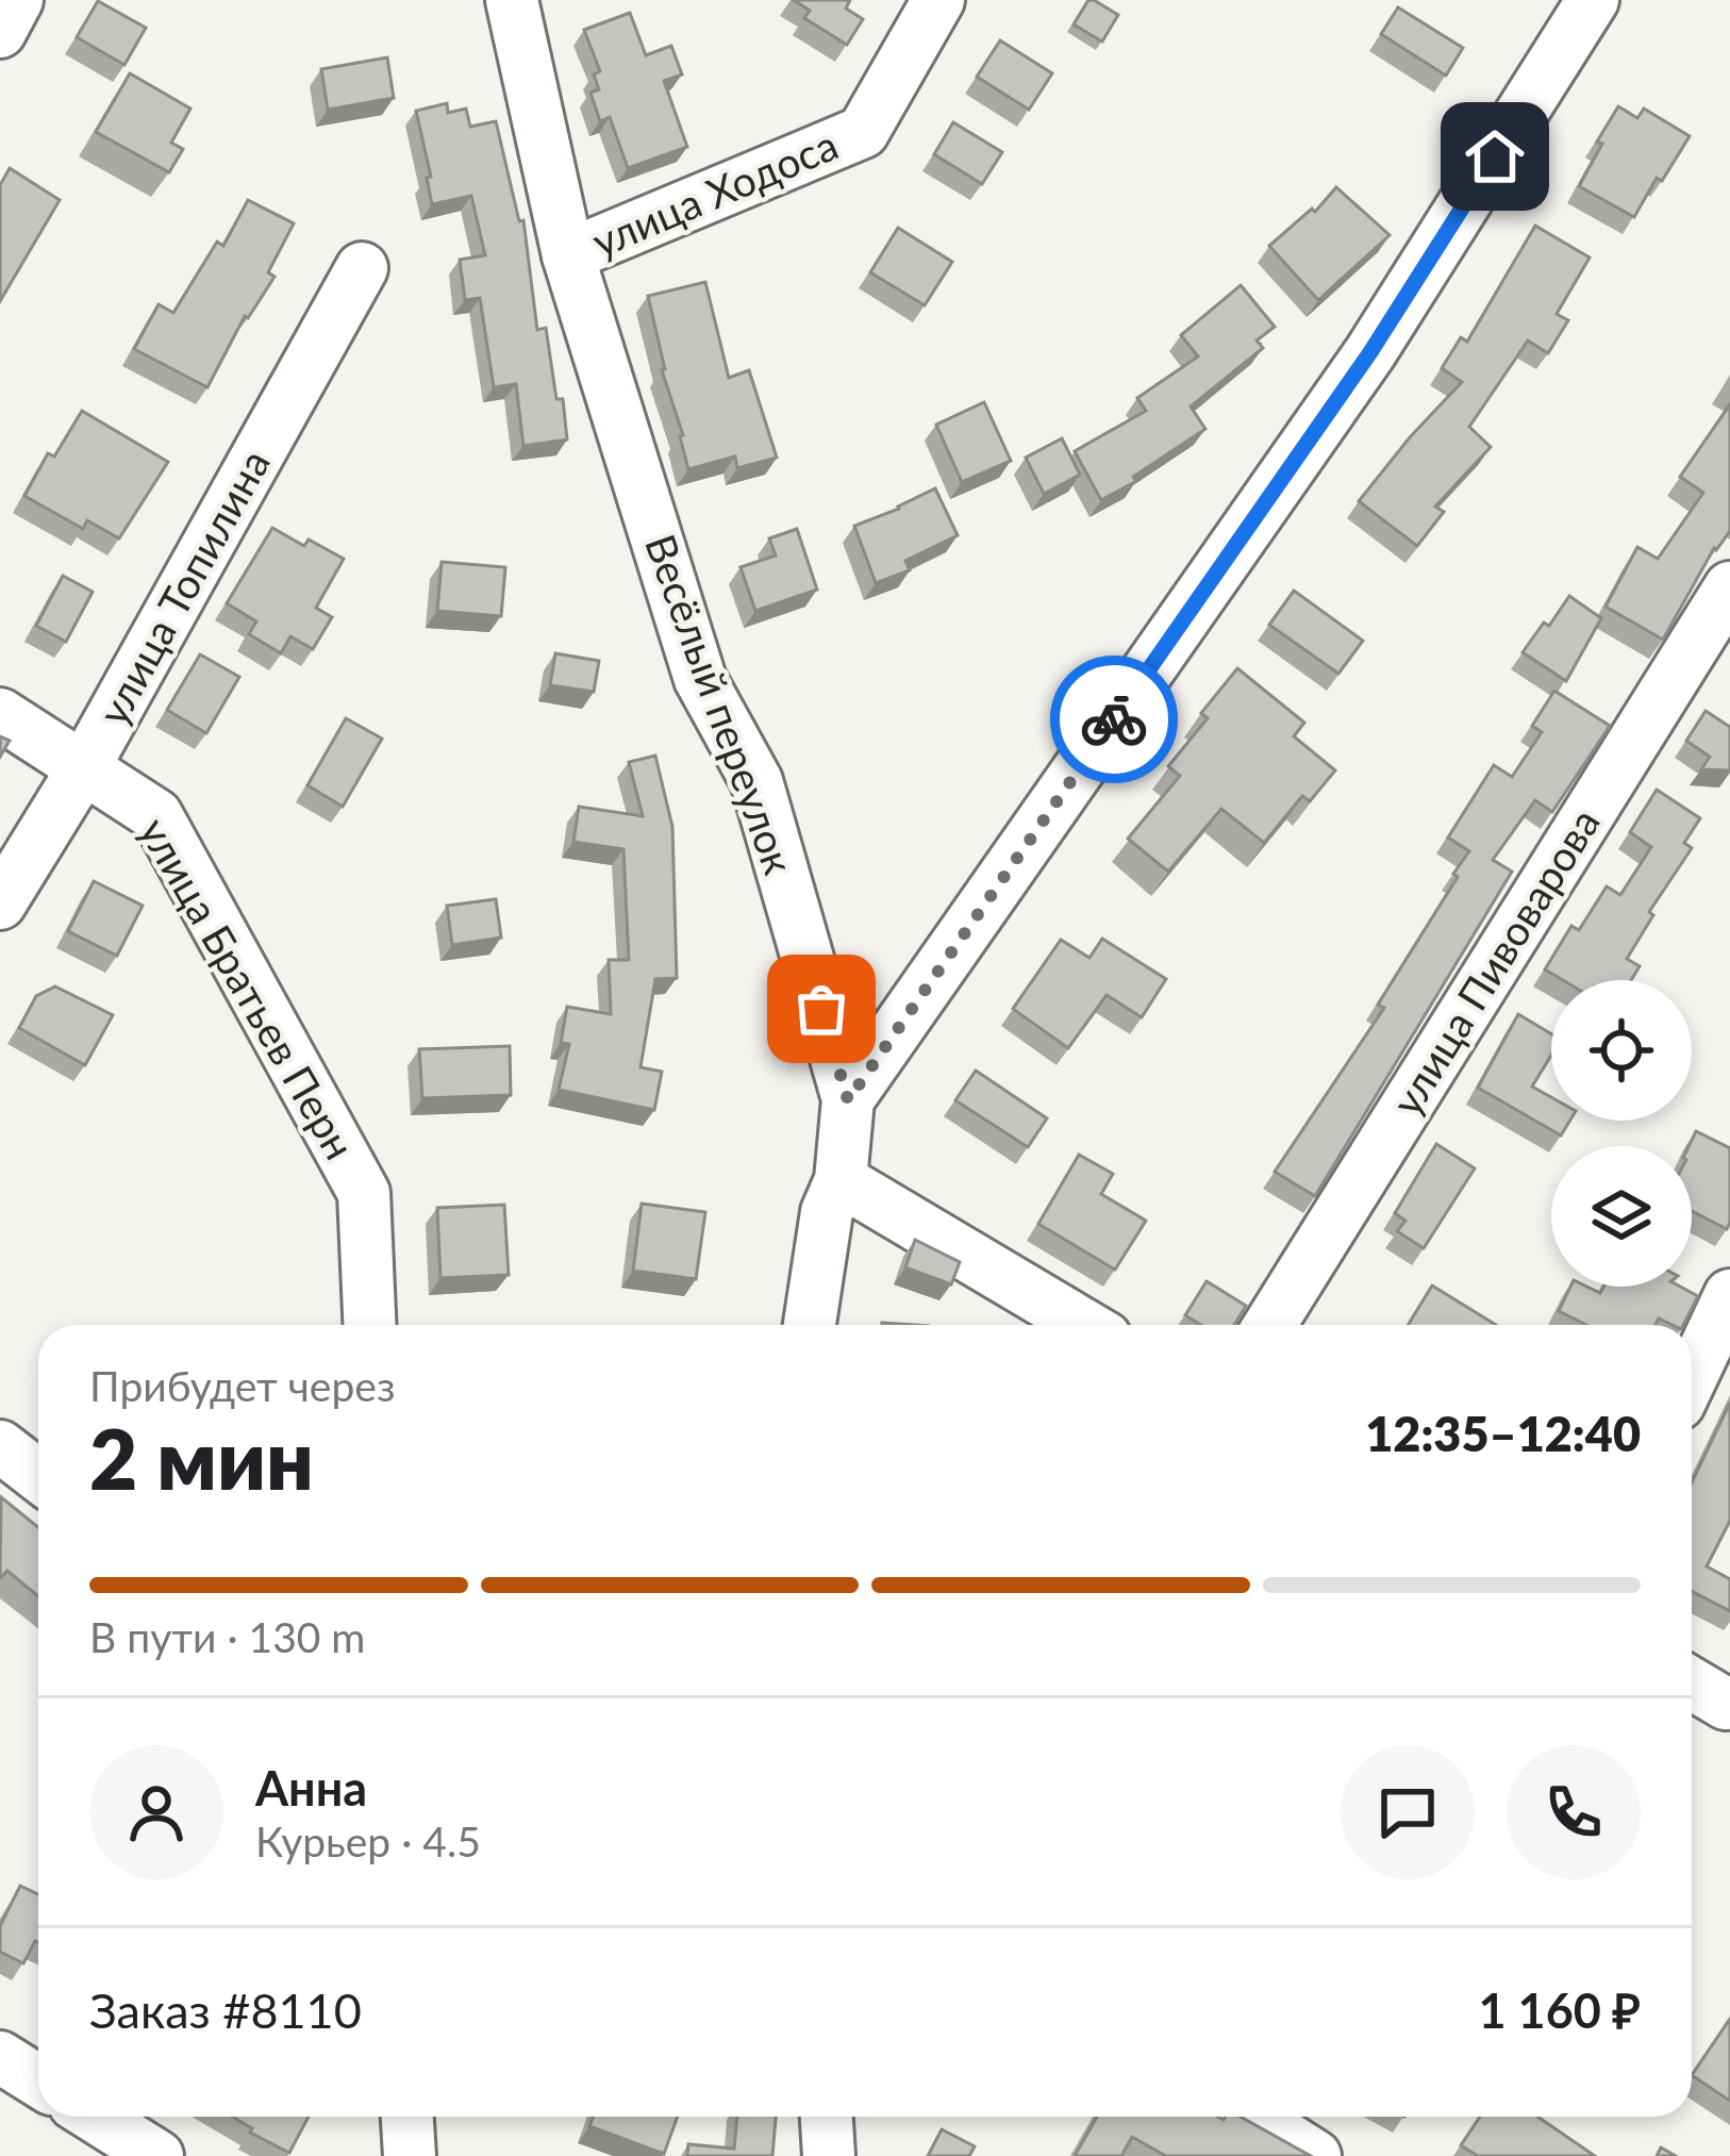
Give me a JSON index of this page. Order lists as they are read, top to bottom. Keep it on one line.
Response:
{"streets":{"street":["улица Ходоса","улица Топилина","Весёлый переулок","улица Пивоварова","улица Братьев Перн"]},"crossings":[["улица Ходоса","Весёлый переулок"],["улица Топилина","улица Братьев Перн"]],"page":{"heading":["2 мин","Прибудет через","12:35–12:40"],"panel":["Анна","Курьер · 4.5","Заказ #8110","1 160 ₽"],"bar":"В пути · 130 m"}}
